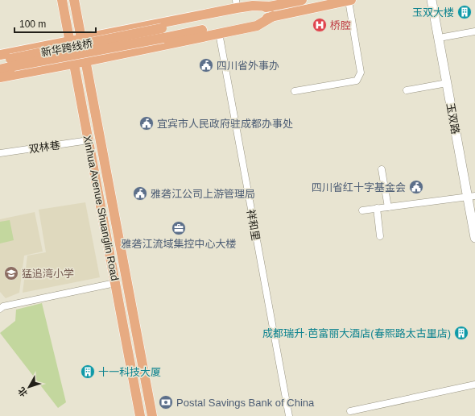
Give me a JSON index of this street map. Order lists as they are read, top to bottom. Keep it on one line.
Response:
{"streets":{"main road":["新华跨线桥","玉双路","Xinhua Avenue Shuanglin Road"],"street":["双林巷","祥和里"]},"crossings":[["双林巷","Xinhua Avenue Shuanglin Road"]],"places":{"building":["玉双大楼","成都瑞升·芭富丽大酒店(春熙路太古里店)","十一科技大厦"],"hospital":["桥腔"],"public building":["四川省外事办","宜宾市人民政府驻成都办事处","四川省红十字基金会","雅砻江公司上游管理局"],"office":["雅砻江流域集控中心大楼"],"school or university":["猛追湾小学"],"bank":["Postal Savings Bank of China"]},"scale_bar":"100 m","north":"bottom left"}
